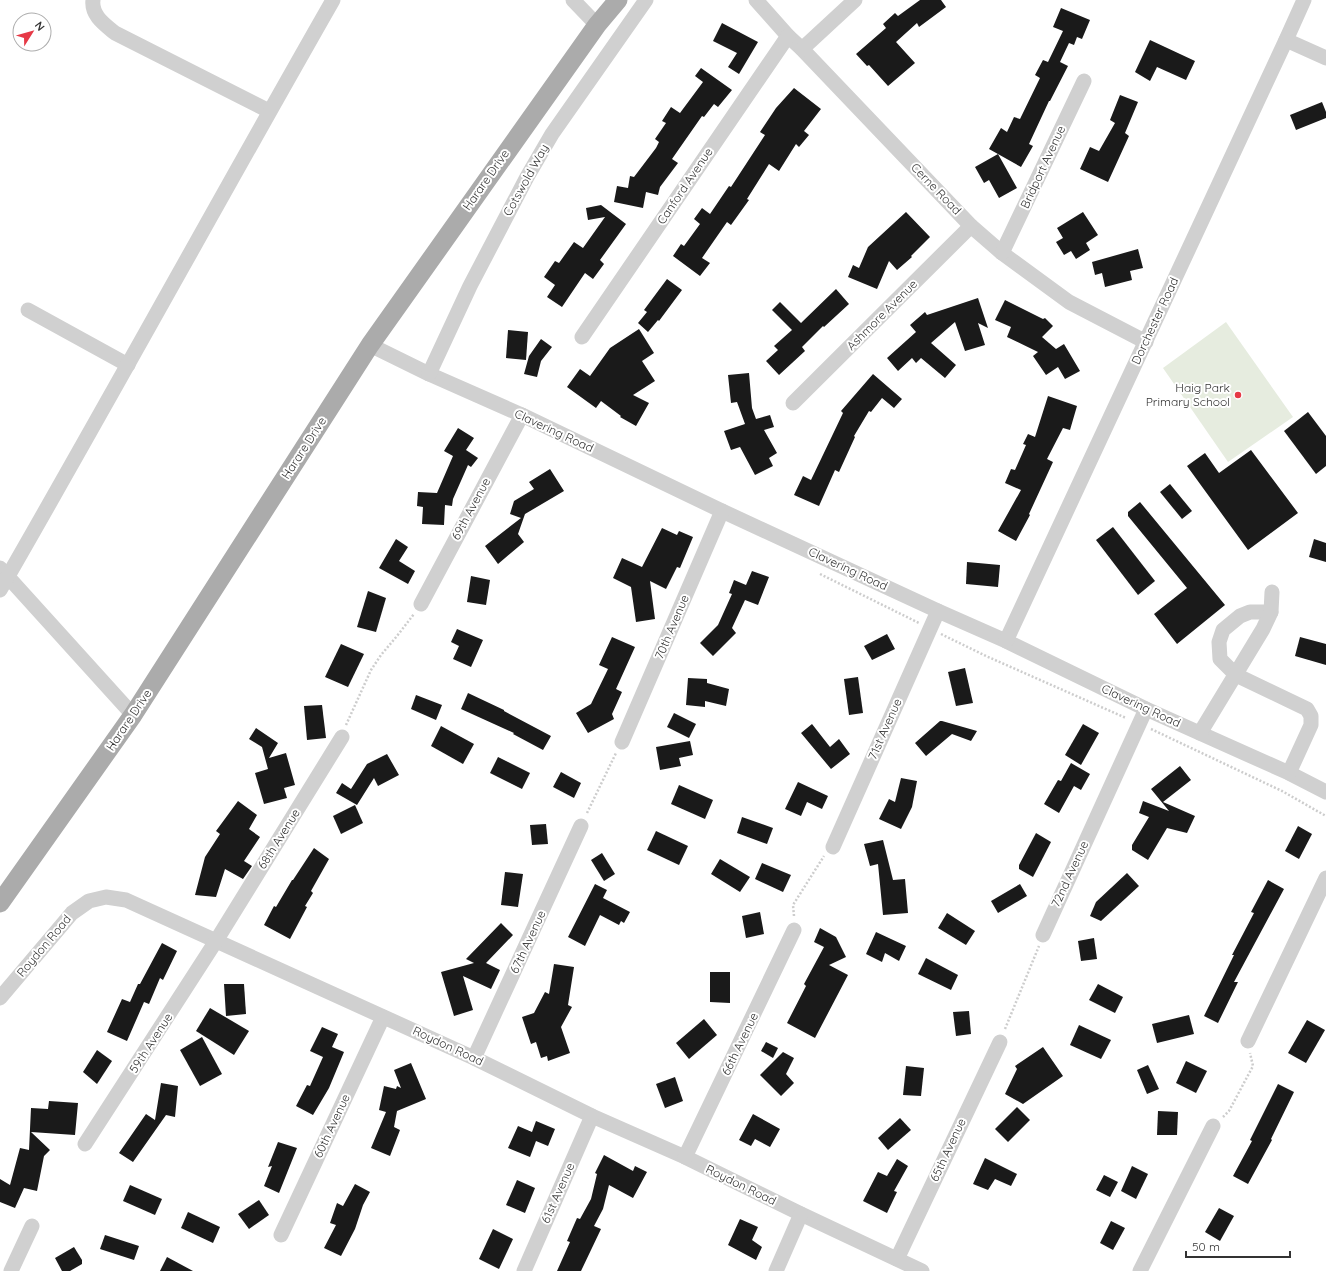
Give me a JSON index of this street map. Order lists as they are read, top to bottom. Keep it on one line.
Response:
{"streets":{"main road":["Harare Drive"],"street":["Bridport Avenue","Cotswold Way","Canford Avenue","Cerne Road","Ashmore Avenue","Dorchester Road","Clavering Road","69th Avenue","70th Avenue","71st Avenue","68th Avenue","72nd Avenue","67th Avenue","Roydon Road","59th Avenue","66th Avenue","60th Avenue","65th Avenue","61st Avenue"]},"crossings":[["Bridport Avenue","Cerne Road"],["Harare Drive","Clavering Road"],["Cotswold Way","Clavering Road"],["Canford Avenue","Cerne Road"],["Cerne Road","Ashmore Avenue"],["Cerne Road","Dorchester Road"],["Dorchester Road","Clavering Road"],["Clavering Road","69th Avenue"],["Clavering Road","70th Avenue"],["Clavering Road","71st Avenue"],["Clavering Road","72nd Avenue"],["68th Avenue","Roydon Road"],["68th Avenue","59th Avenue"],["67th Avenue","Roydon Road"],["Roydon Road","59th Avenue"],["Roydon Road","66th Avenue"],["Roydon Road","60th Avenue"],["Roydon Road","65th Avenue"],["Roydon Road","61st Avenue"]],"places":["Haig Park Primary School"],"scale_bar":"50 m","north":"top right"}
